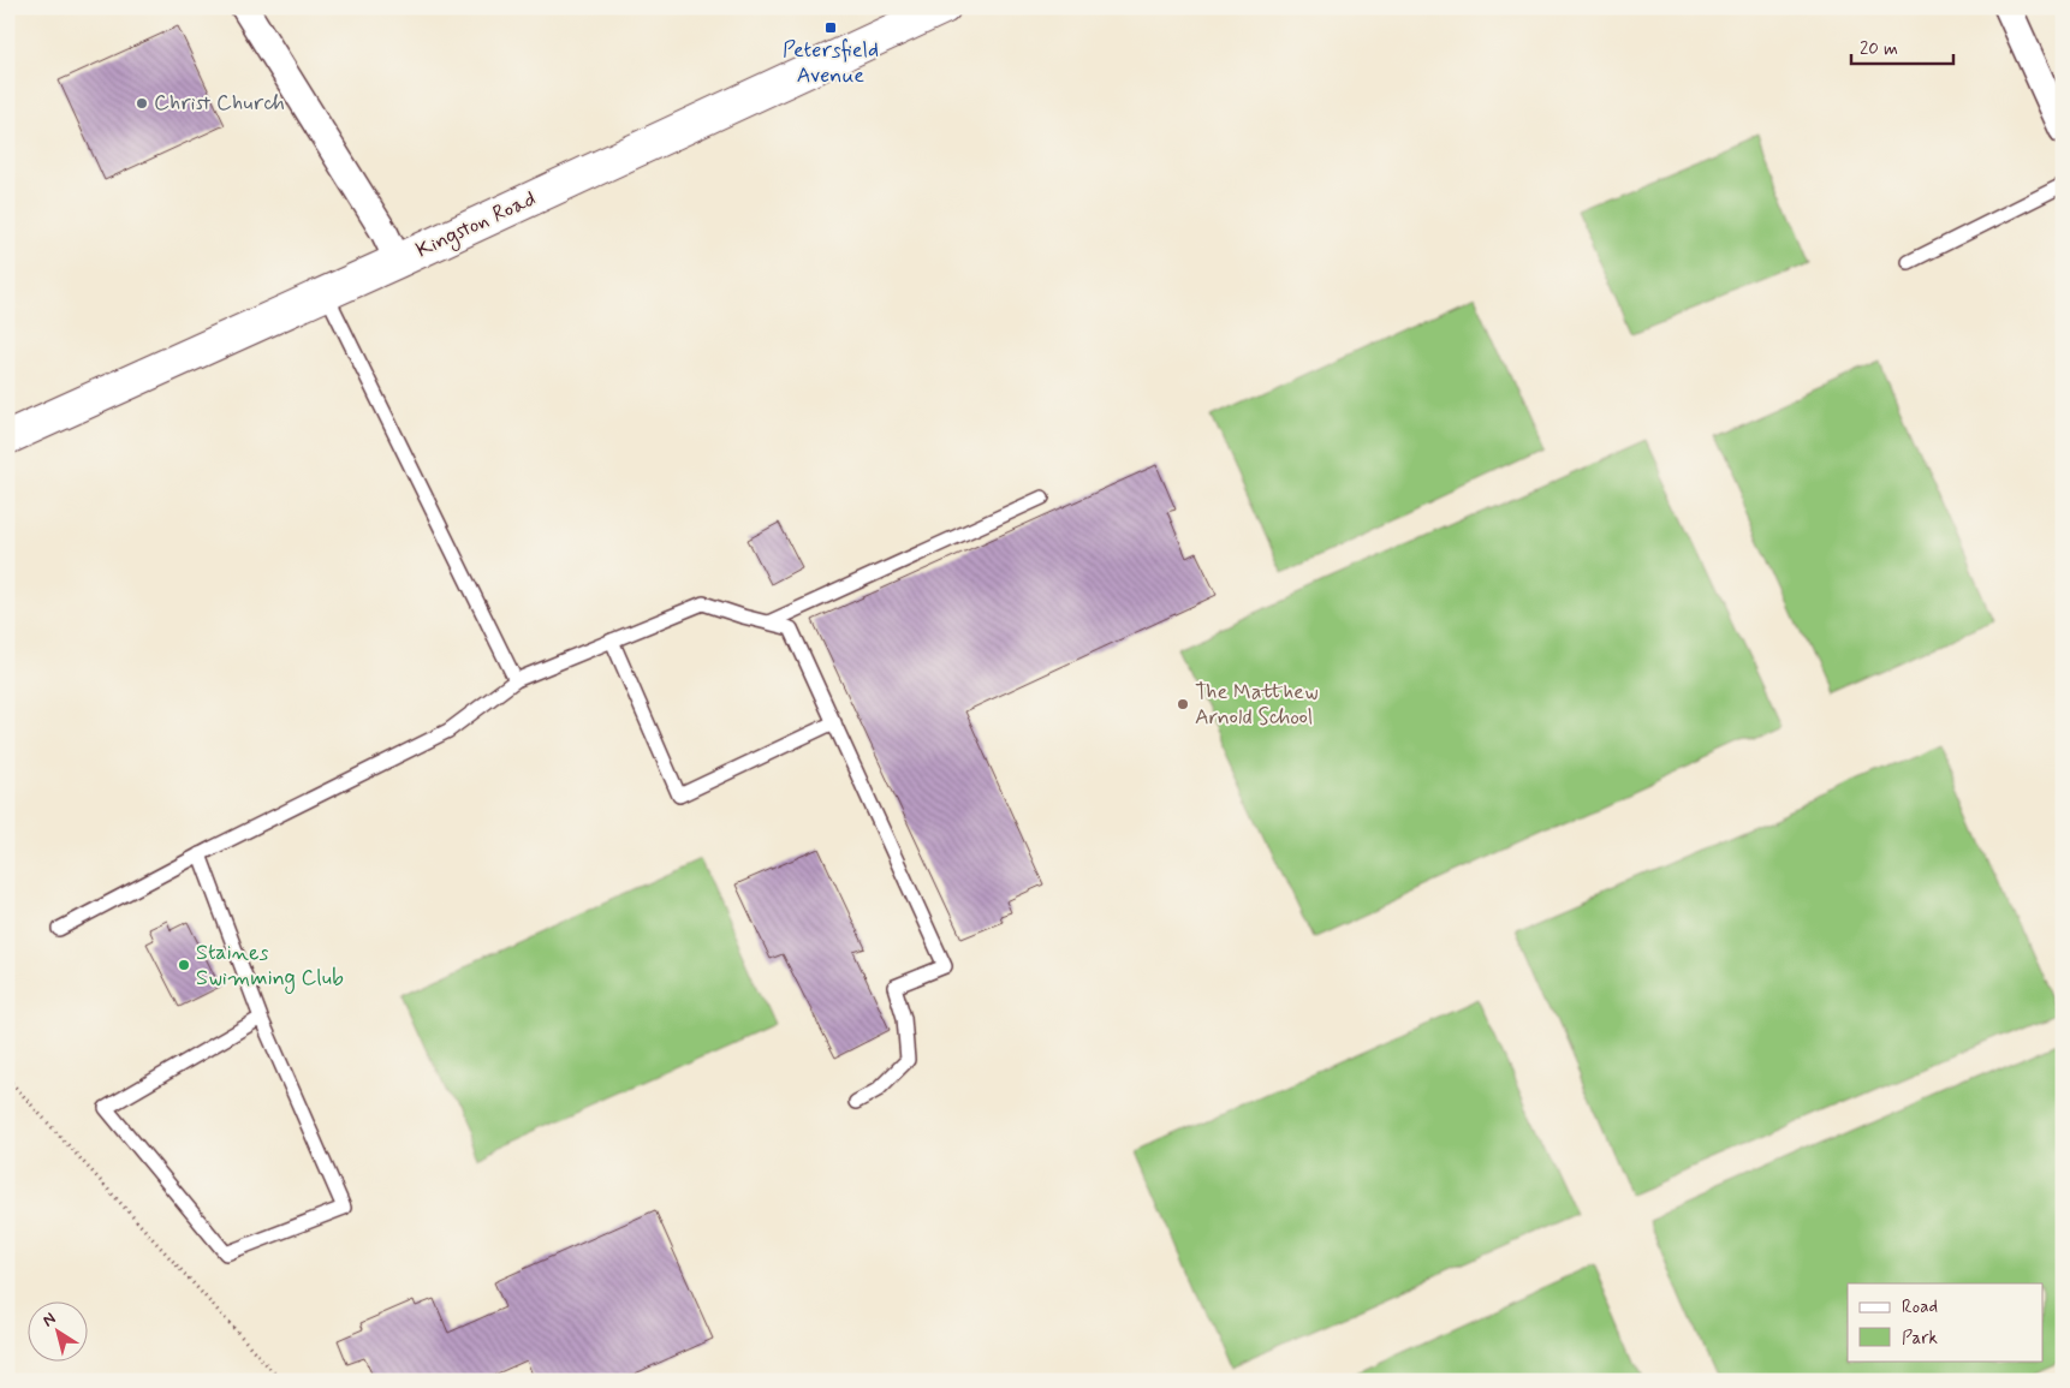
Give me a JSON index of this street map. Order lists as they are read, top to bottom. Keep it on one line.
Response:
{"streets":{"street":["Kingston Road"]},"places":{"transit":["Petersfield Avenue"],"other":["Christ Church","The Matthew Arnold School","Staines Swimming Club"]},"legend":["Road","Park"],"scale_bar":"20 m","north":"top left"}
